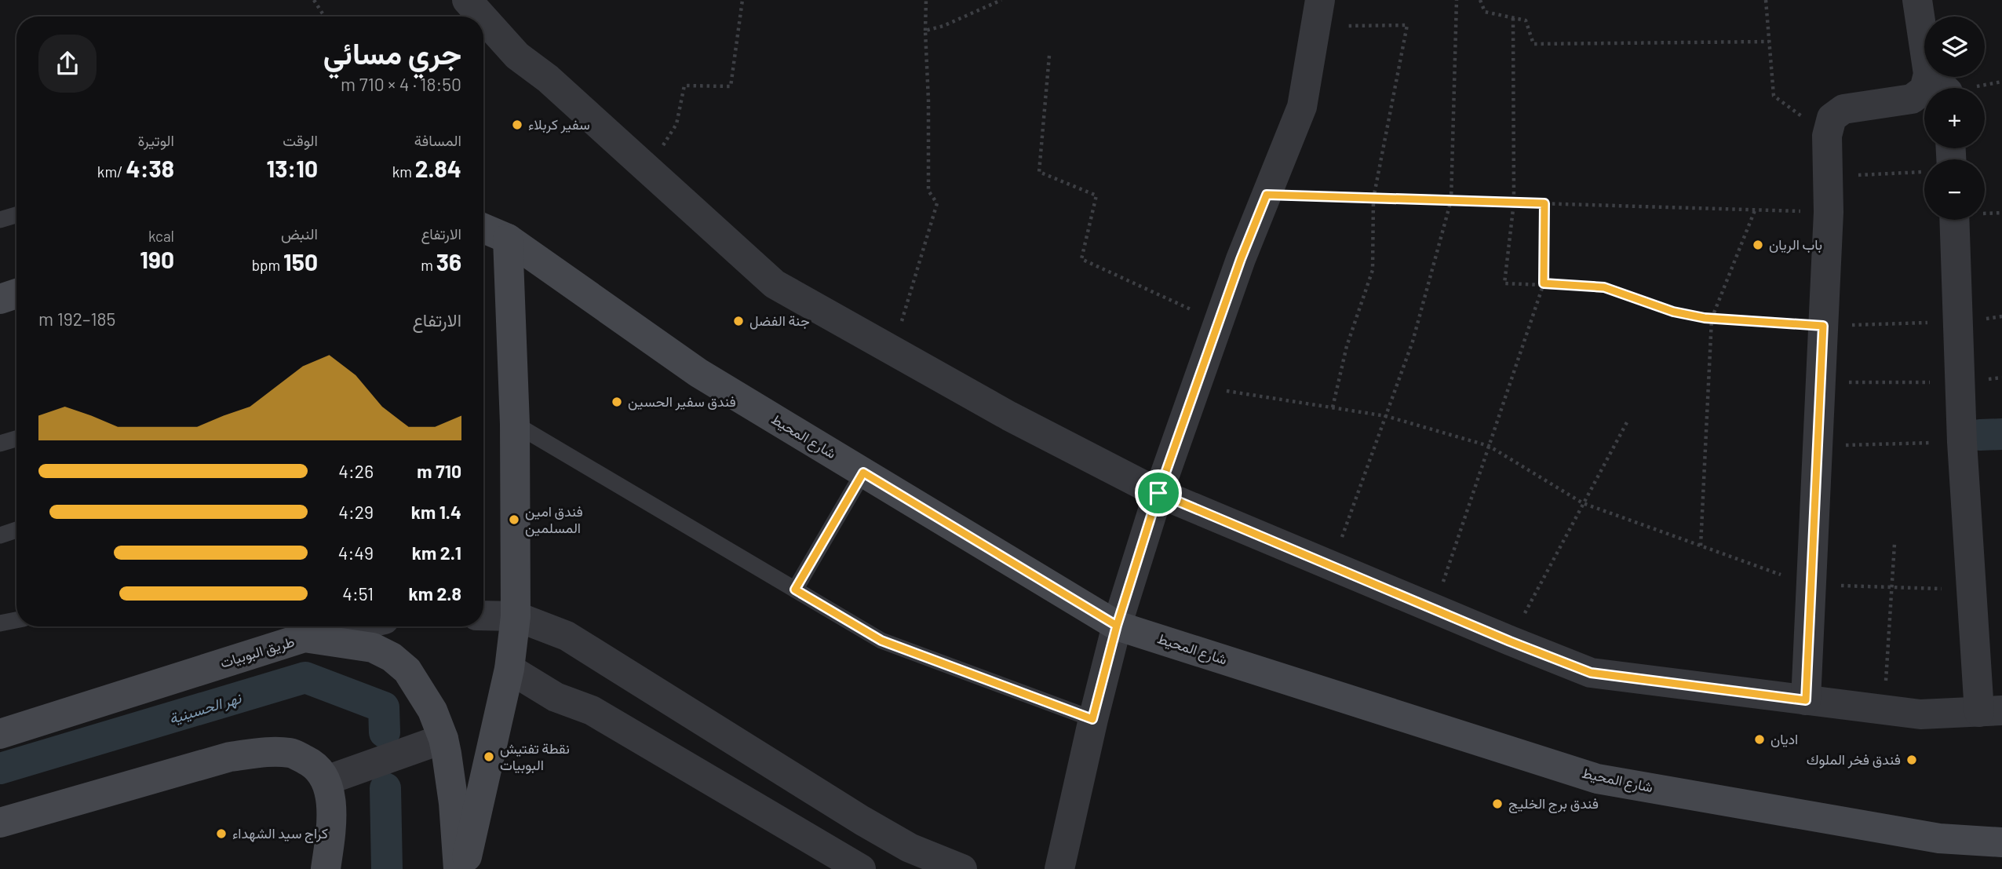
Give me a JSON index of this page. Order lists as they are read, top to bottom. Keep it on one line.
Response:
{"streets":{"main road":["شارع المحيط","طريق البوبيات"]},"water":["نهر الحسينية"],"places":["سفير كربلاء","باب الريان","جنة الفضل","فندق سفير الحسين","فندق امين المسلمين","اديان","نقطة تفتيش البوبيات","فندق فخر الملوك","فندق برج الخليج","كراج سيد الشهداء"],"page":{"map_buttons":["+","−"],"heading":["جري مسائي","18:50 · 4 × 710 m"],"stats":[["المسافة","2.84 km"],["الوقت","13:10"],["الوتيرة","4:38 /km"],["الارتفاع","36 m"],["النبض","150 bpm"],["kcal","190"]],"chart":["الارتفاع","185–192 m"],"list":[{"name":"710 m","note":"4:26"},{"name":"1.4 km","note":"4:29"},{"name":"2.1 km","note":"4:49"},{"name":"2.8 km","note":"4:51"}]}}
